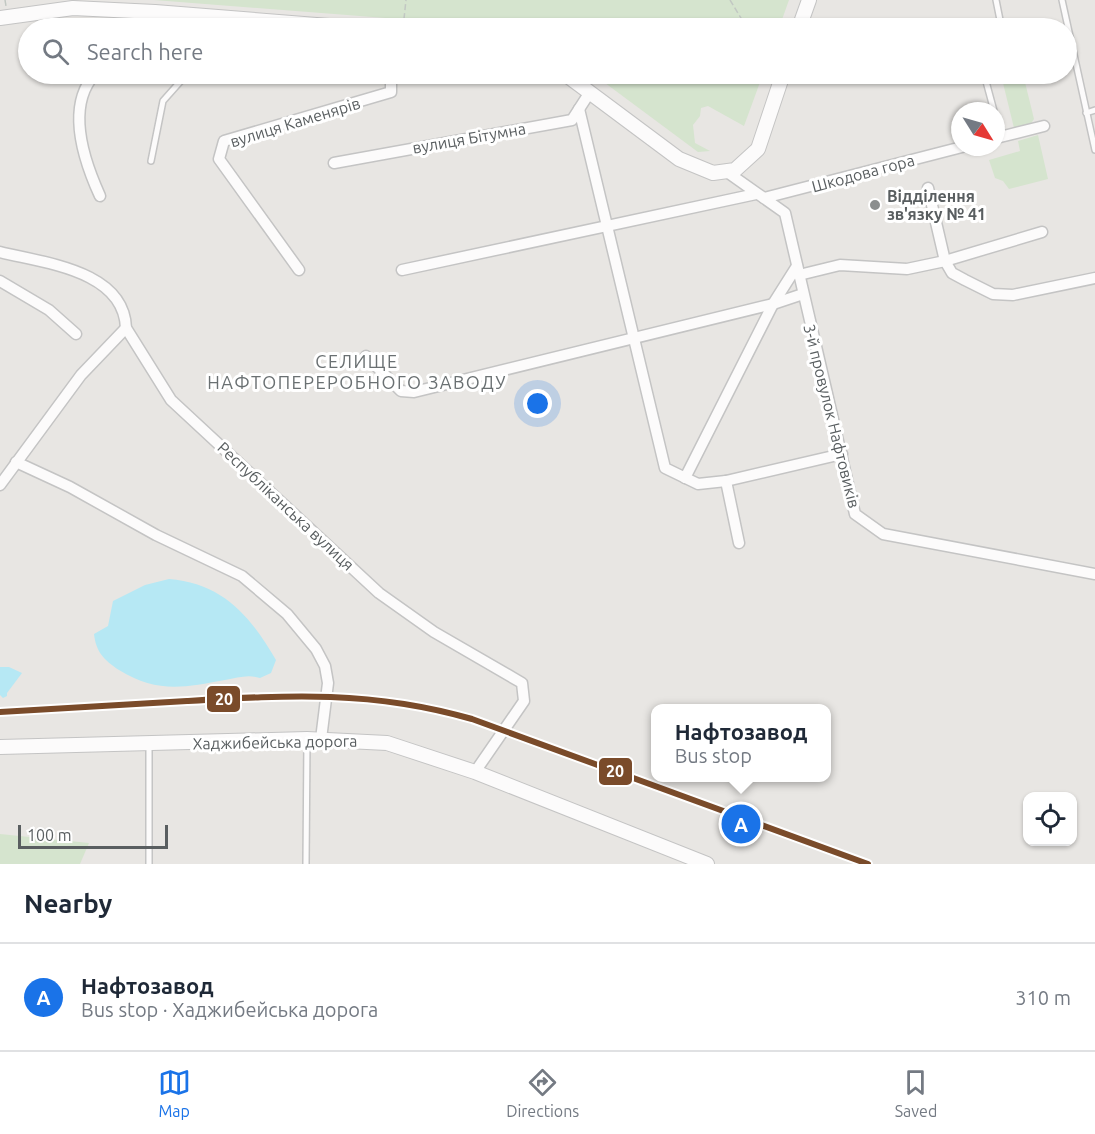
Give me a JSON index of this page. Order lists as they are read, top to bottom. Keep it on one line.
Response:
{"streets":{"street":["вулиця Каменярів","вулиця Бітумна","Шкодова гора","3-й провулок Нафтовиків","Республіканська вулиця","Хаджибейська дорога"]},"crossings":[["Шкодова гора","3-й провулок Нафтовиків"],["Республіканська вулиця","Хаджибейська дорога"]],"districts":["СЕЛИЩЕ НАФТОПЕРЕРОБНОГО ЗАВОДУ"],"places":["Відділення зв'язку № 41"],"lines":["transit line 20"],"scale_bar":"100 m","north":"bottom right","page":{"search":"Search here","popup":["Нафтозавод","Bus stop"],"pins":"A","scale":"100 m","heading":"Nearby","list":[{"mark":"A","name":"Нафтозавод","note":"Bus stop · Хаджибейська дорога","value":"310 m"}],"nav":["Map","Directions","Saved"]}}
